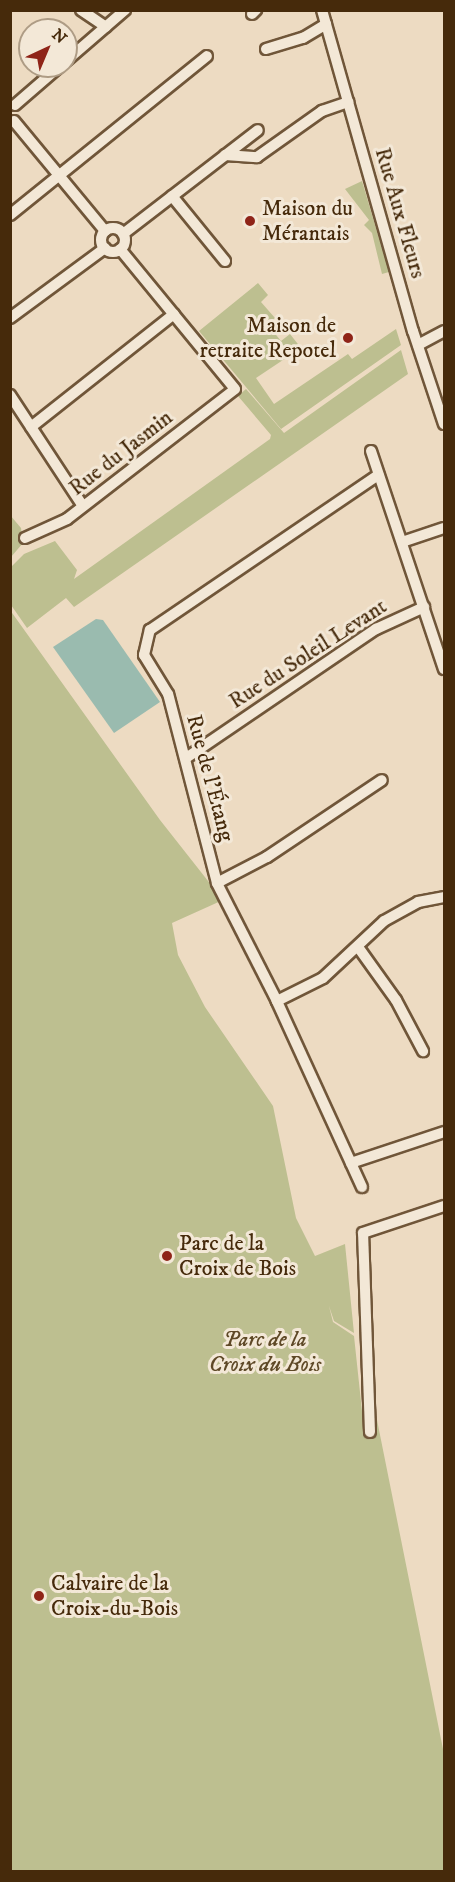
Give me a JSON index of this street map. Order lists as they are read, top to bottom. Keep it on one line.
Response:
{"streets":{"street":["Rue Aux Fleurs","Rue du Jasmin","Rue du Soleil Levant","Rue de l'Étang"]},"crossings":[["Rue du Soleil Levant","Rue de l'Étang"]],"parks":["Parc de la Croix du Bois"],"places":["Maison du Mérantais","Maison de retraite Repotel","Parc de la Croix de Bois","Calvaire de la Croix-du-Bois"],"north":"top right"}
